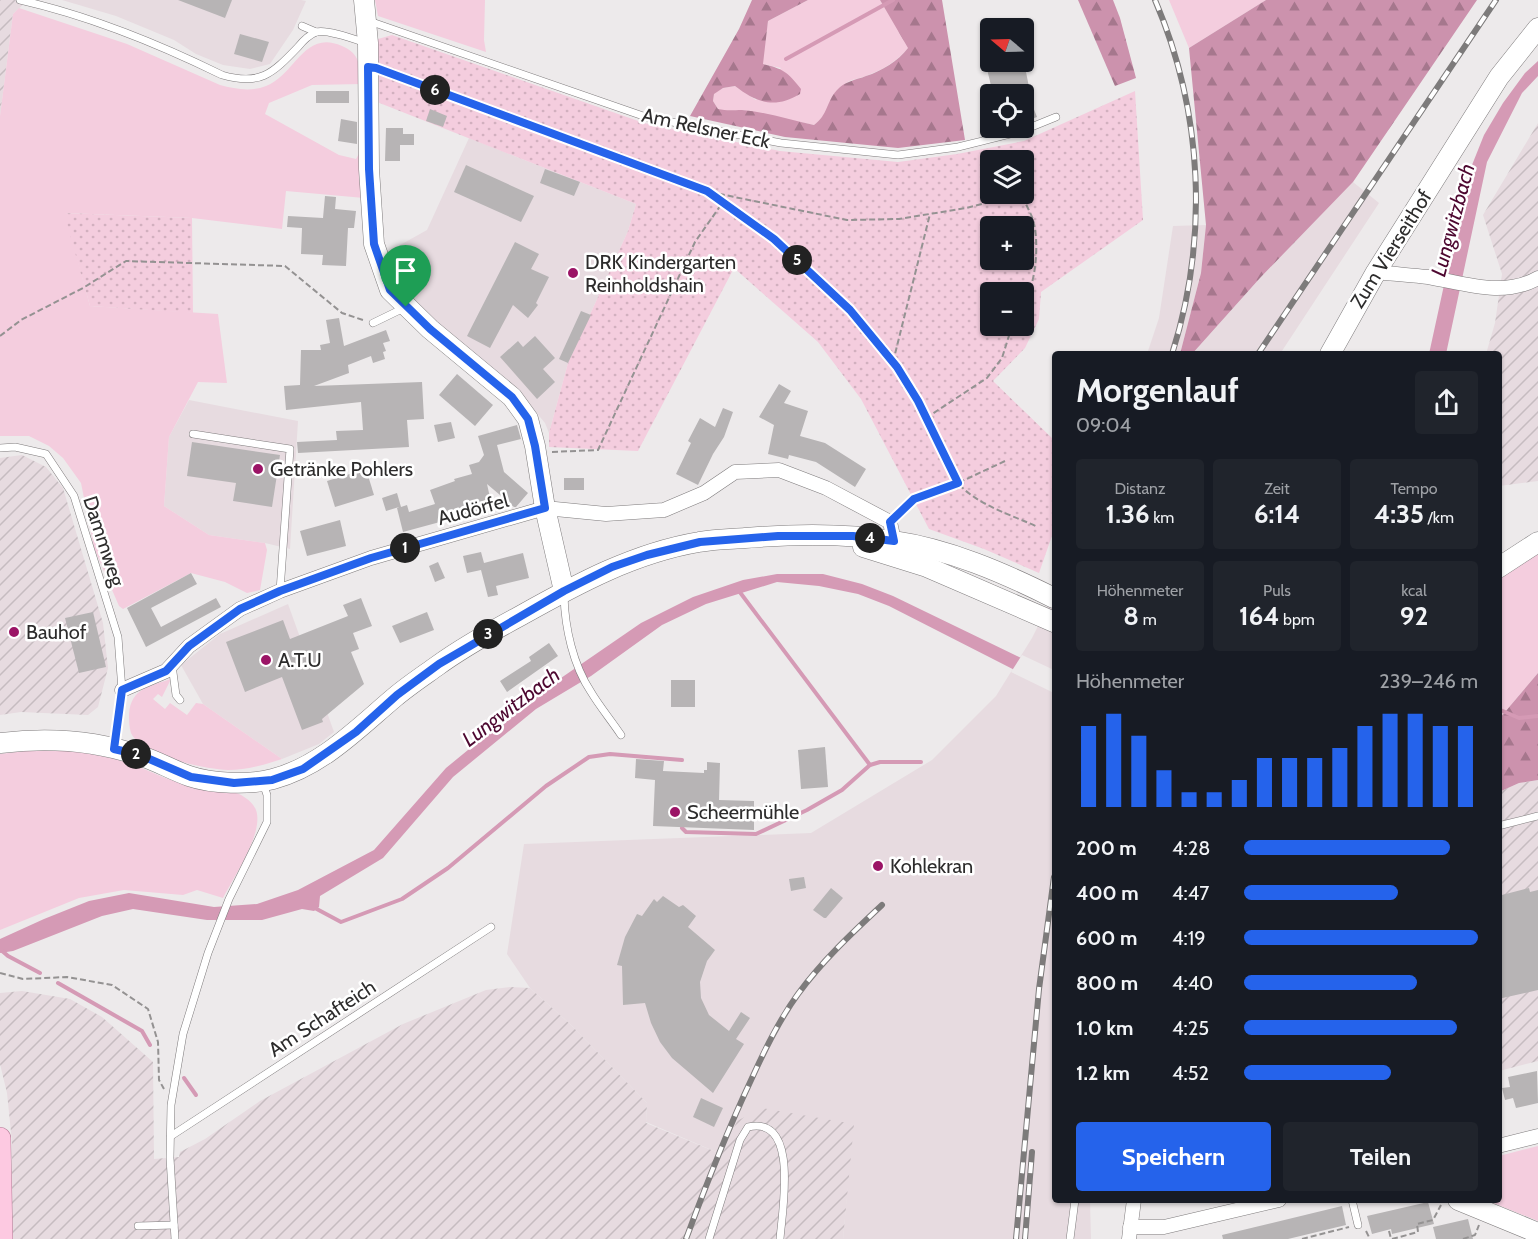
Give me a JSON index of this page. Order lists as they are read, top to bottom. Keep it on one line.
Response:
{"streets":{"main road":["Zum Vierseithof"],"street":["Audörfel"],"lane":["Am Relsner Eck","Dammweg","Am Schafteich"]},"crossings":[["Audörfel","Dammweg"]],"water":["Lungwitzbach"],"places":["DRK Kindergarten Reinholdshain","Getränke Pohlers","Bauhof","A.T.U","Scheermühle","Kohlekran"],"north":"left","page":{"map_buttons":["+","−"],"pins":["6","5","4","1","3","2"],"heading":["Morgenlauf","09:04"],"stats":[["Distanz","1.36 km"],["Zeit","6:14"],["Tempo","4:35 /km"],["Höhenmeter","8 m"],["Puls","164 bpm"],["kcal","92"]],"chart":["Höhenmeter","239–246 m"],"list":[{"name":"200 m","note":"4:28"},{"name":"400 m","note":"4:47"},{"name":"600 m","note":"4:19"},{"name":"800 m","note":"4:40"},{"name":"1.0 km","note":"4:25"},{"name":"1.2 km","note":"4:52"}],"buttons":["Speichern","Teilen"]}}
